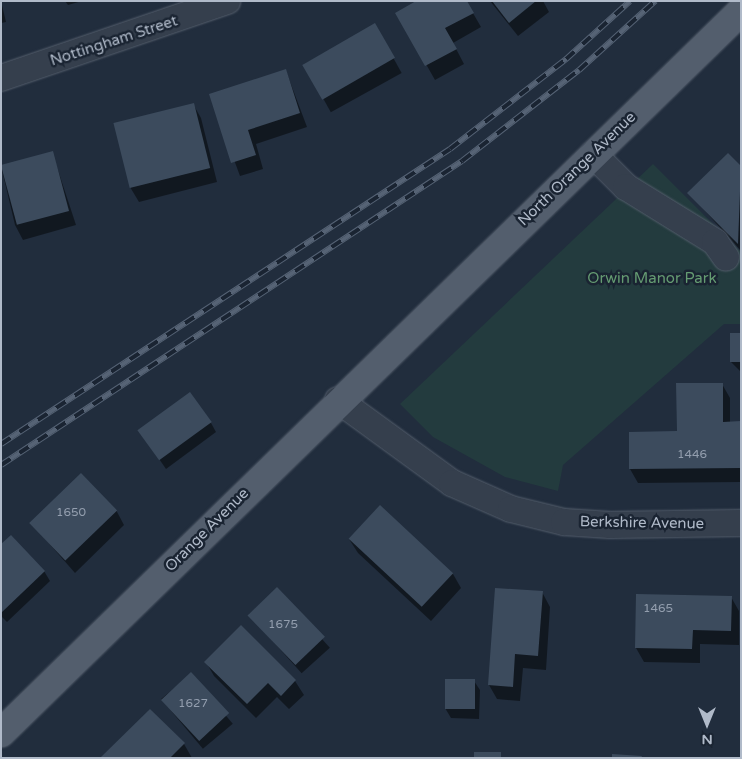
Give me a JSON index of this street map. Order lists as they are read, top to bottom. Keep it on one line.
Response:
{"streets":{"main road":["North Orange Avenue","Orange Avenue"],"street":["Nottingham Street","Berkshire Avenue"]},"crossings":[["North Orange Avenue","Orange Avenue"],["Berkshire Avenue","Orange Avenue"]],"parks":["Orwin Manor Park"],"house_numbers":["1446","1650","1465","1675","1627"],"north":"bottom"}
